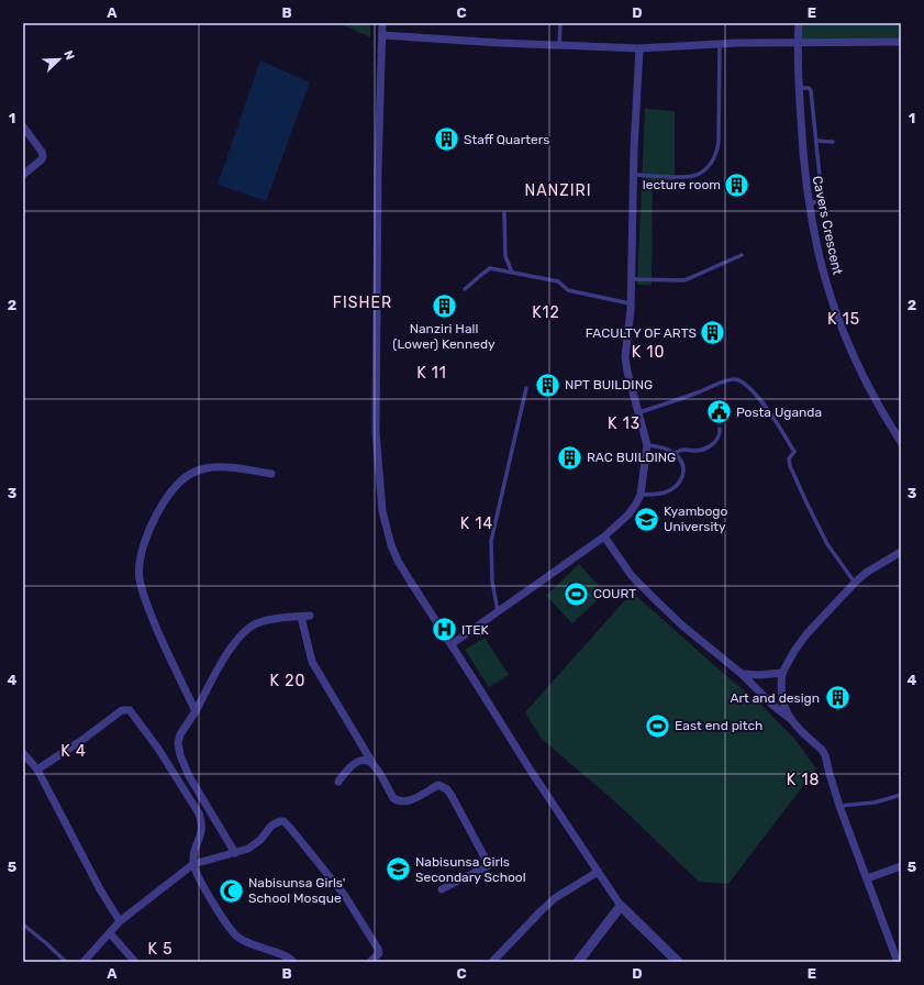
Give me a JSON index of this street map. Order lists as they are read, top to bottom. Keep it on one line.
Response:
{"streets":{"street":["Cavers Crescent"]},"districts":["NANZIRI","FISHER","K12","K 15","K 10","K 11","K 13","K 14","K 20","K 4","K 18","K 5"],"places":{"building":["Staff Quarters","lecture room","Nanziri Hall (Lower) Kennedy","FACULTY OF ARTS","NPT BUILDING","RAC BUILDING","Art and design"],"public building":["Posta Uganda"],"school or university":["Kyambogo University","Nabisunsa Girls Secondary School"],"sports":["COURT","East end pitch"],"hospital":["ITEK"],"mosque":["Nabisunsa Girls' School Mosque"]},"north":"top right","grid":{"columns":["A","B","C","D","E"],"rows":["1","2","3","4","5"]}}
